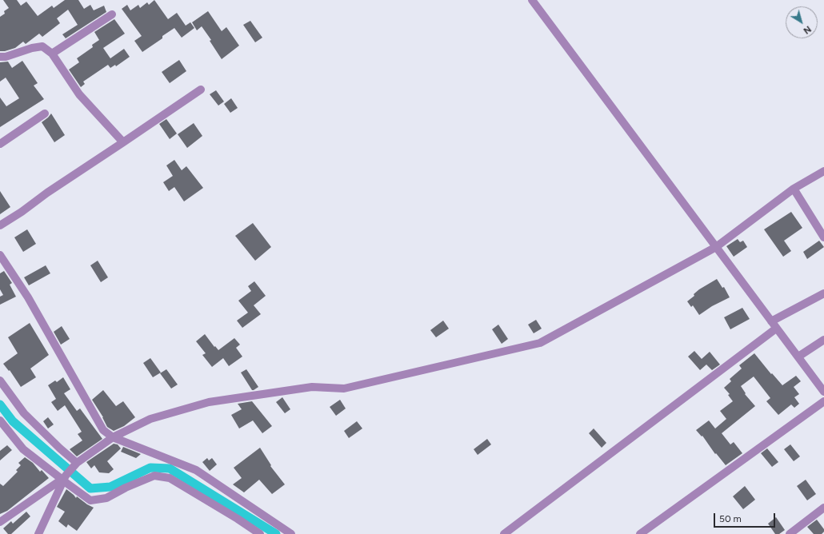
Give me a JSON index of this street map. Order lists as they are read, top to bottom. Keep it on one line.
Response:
{"scale_bar":"50 m","north":"bottom right"}
